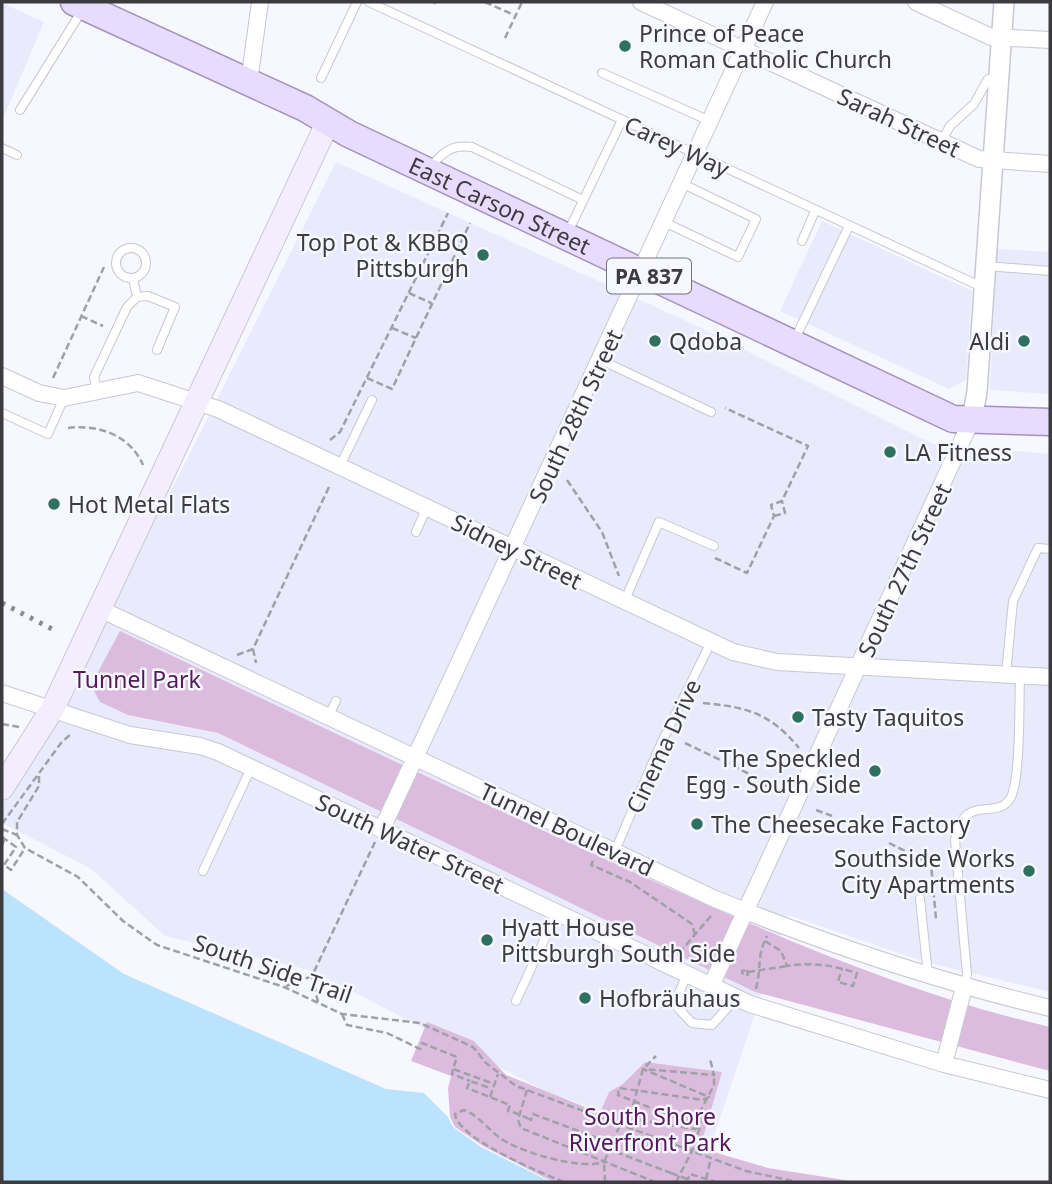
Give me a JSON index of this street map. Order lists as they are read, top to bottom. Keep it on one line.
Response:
{"streets":{"main road":["East Carson Street","PA 837"],"street":["Sarah Street","South 28th Street","Sidney Street","South 27th Street","Tunnel Boulevard","South Water Street"],"lane":["Carey Way","Cinema Drive"],"path":["South Side Trail"]},"crossings":[["Sarah Street","South 28th Street"],["Sarah Street","South 27th Street"],["Carey Way","South 28th Street"],["Carey Way","South 27th Street"],["East Carson Street","South 28th Street"],["East Carson Street","South 27th Street"],["South 28th Street","Sidney Street"],["South 28th Street","Tunnel Boulevard"],["South 28th Street","South Water Street"],["Sidney Street","South 27th Street"],["Sidney Street","Cinema Drive"],["South 27th Street","Tunnel Boulevard"],["South 27th Street","South Water Street"],["Cinema Drive","Tunnel Boulevard"]],"parks":["Tunnel Park","South Shore Riverfront Park"],"places":["Prince of Peace Roman Catholic Church","Top Pot & KBBQ Pittsburgh","Qdoba","Aldi","LA Fitness","Hot Metal Flats","Tasty Taquitos","The Speckled Egg - South Side","The Cheesecake Factory","Southside Works City Apartments","Hyatt House Pittsburgh South Side","Hofbräuhaus"]}
